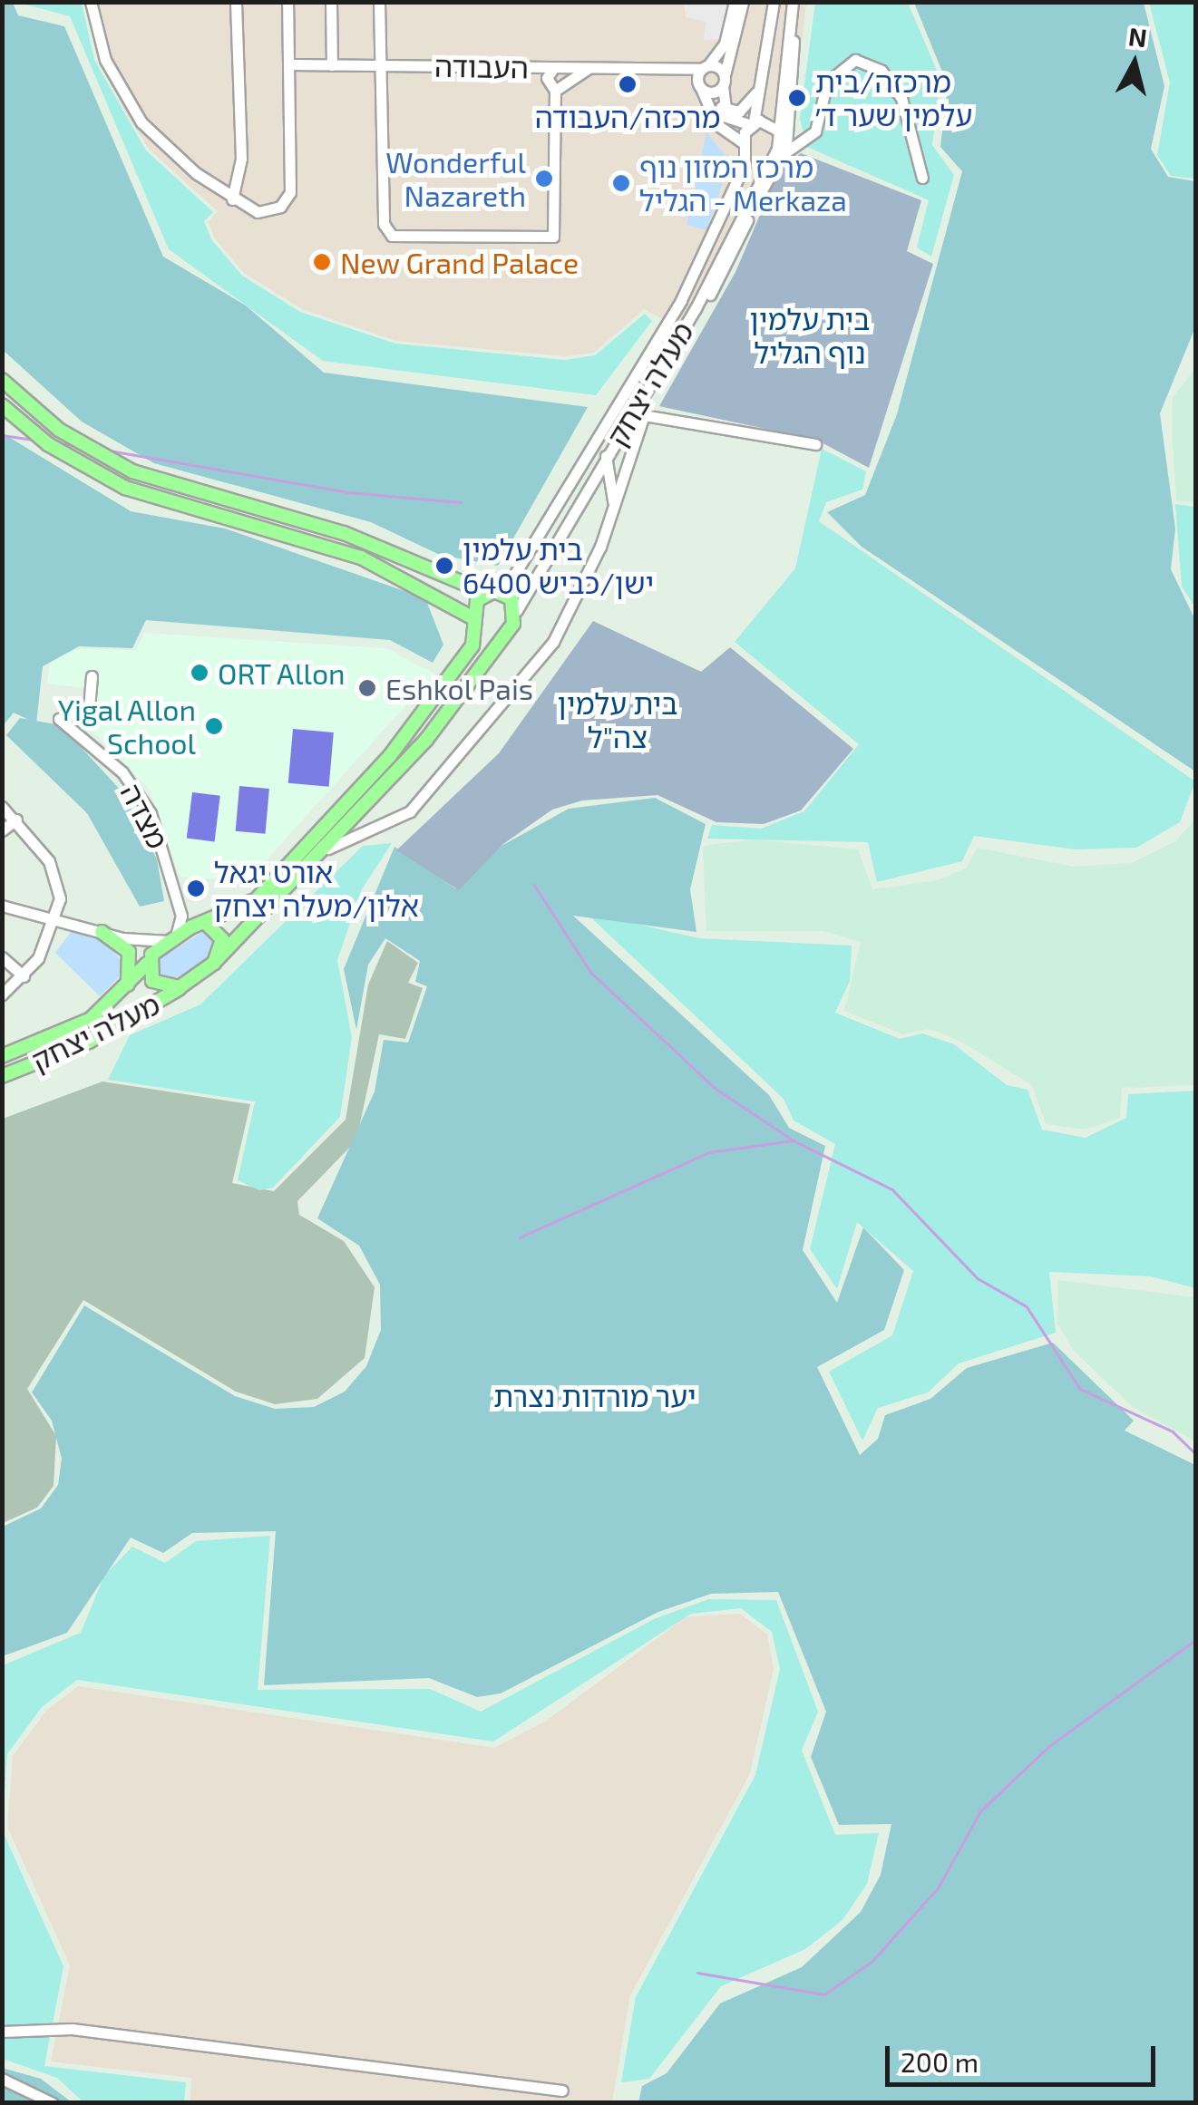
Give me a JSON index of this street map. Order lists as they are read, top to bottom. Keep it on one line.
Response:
{"streets":{"main road":["מעלה יצחק"],"street":["העבודה","מצדה"]},"crossings":[["מעלה יצחק","מצדה"]],"parks":["בית עלמין נוף הגליל","בית עלמין צה\"ל","יער מורדות נצרת"],"places":["מרכזה/העבודה","מרכזה/בית עלמין שער ד׳","Wonderful Nazareth","מרכז המזון נוף הגליל - Merkaza","New Grand Palace","בית עלמין ישן/כביש 6400","ORT Allon","Eshkol Pais","Yigal Allon School","אורט יגאל אלון/מעלה יצחק"],"scale_bar":"200 m","north":"top"}
